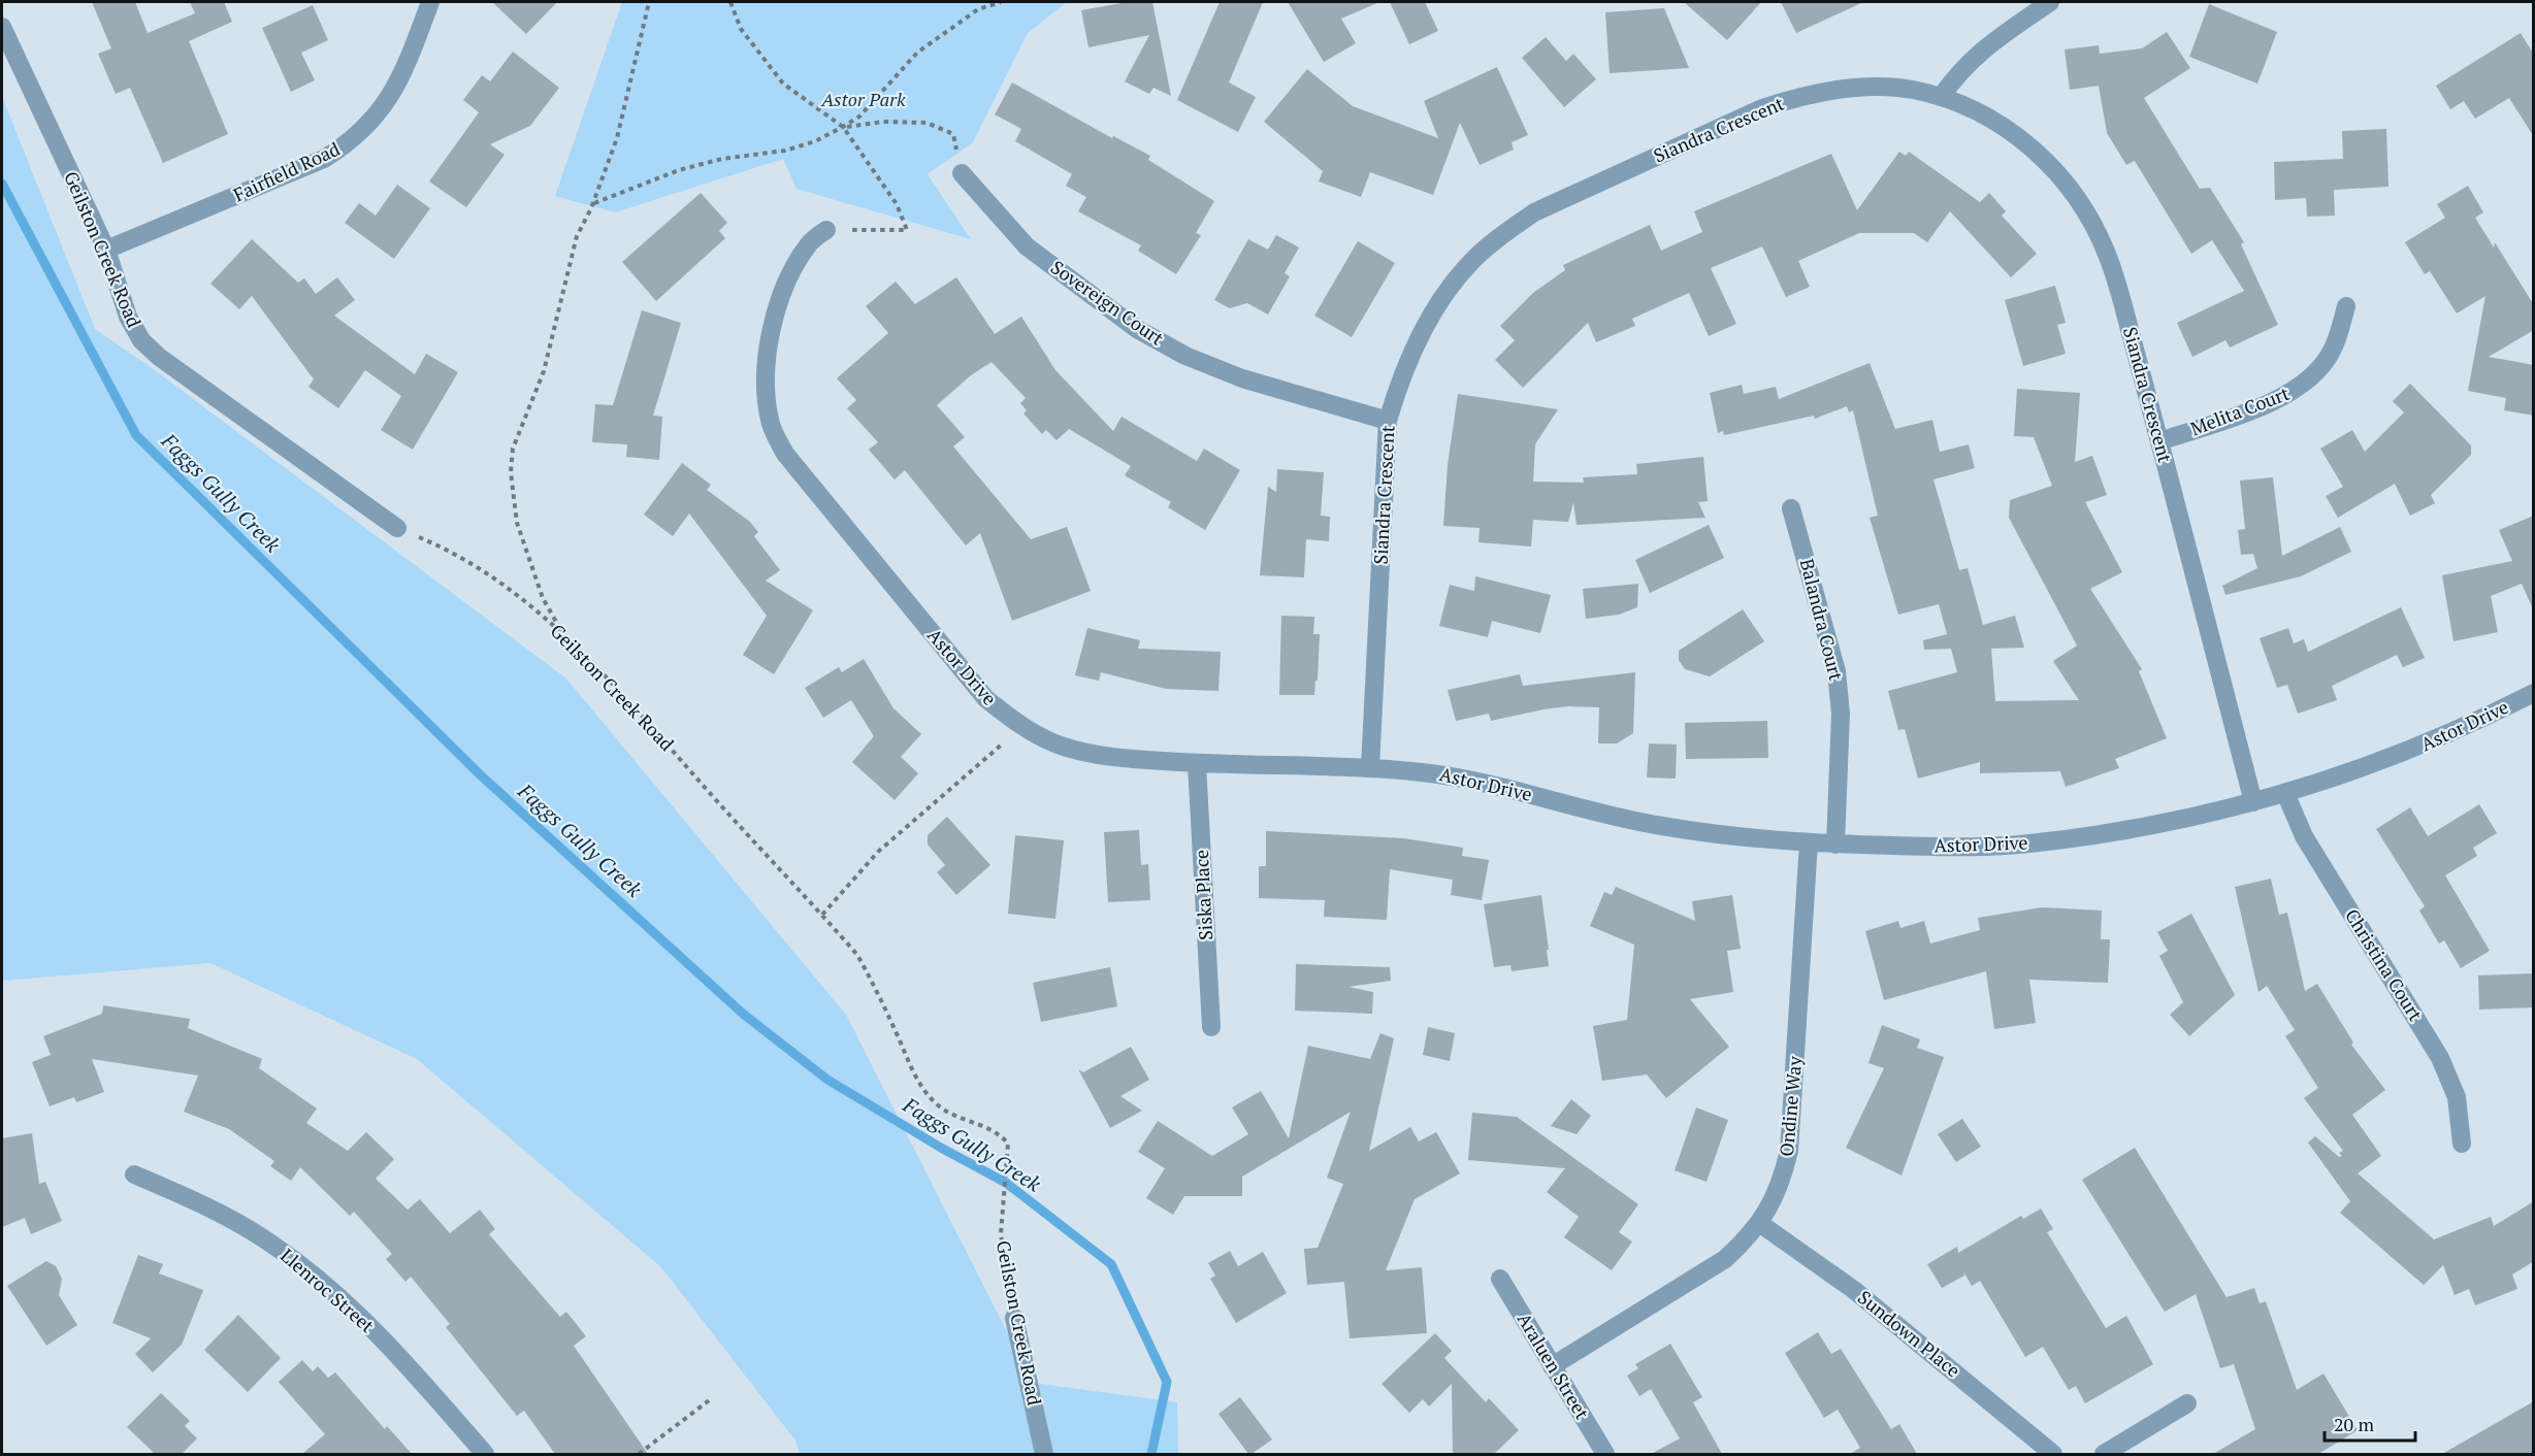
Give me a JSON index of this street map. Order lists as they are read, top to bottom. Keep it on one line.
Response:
{"streets":{"street":["Siandra Crescent","Fairfield Road","Geilston Creek Road","Sovereign Court","Melita Court","Balandra Court","Astor Drive","Siska Place","Christina Court","Ondine Way","Llenroc Street","Sundown Place","Araluen Street"]},"crossings":[["Siandra Crescent","Sovereign Court"],["Siandra Crescent","Melita Court"],["Siandra Crescent","Astor Drive"],["Fairfield Road","Geilston Creek Road"],["Balandra Court","Astor Drive"],["Astor Drive","Siska Place"],["Astor Drive","Christina Court"],["Astor Drive","Ondine Way"],["Ondine Way","Sundown Place"],["Ondine Way","Araluen Street"]],"water":["Faggs Gully Creek"],"parks":["Astor Park"],"scale_bar":"20 m"}
